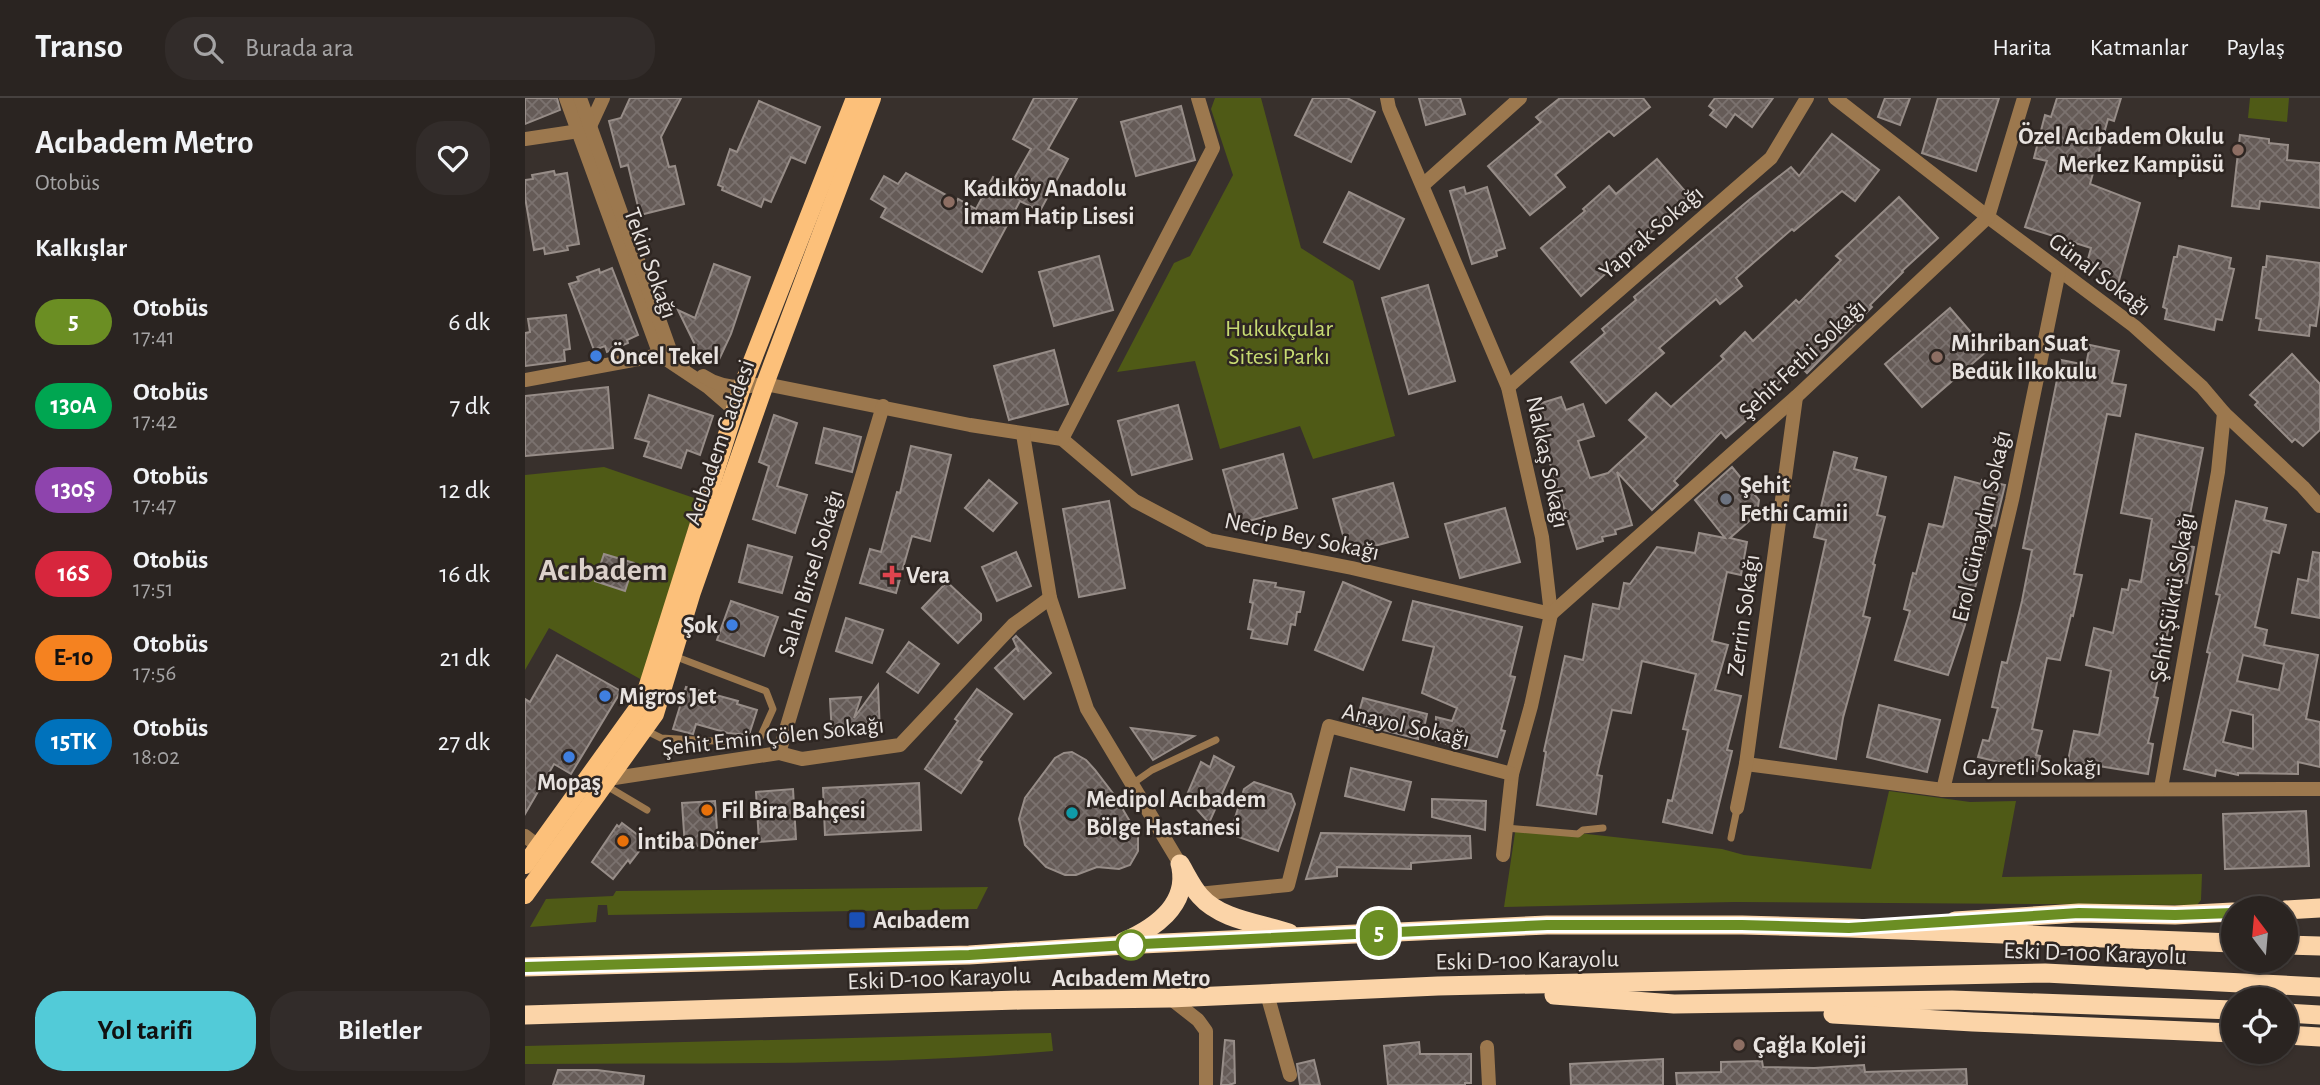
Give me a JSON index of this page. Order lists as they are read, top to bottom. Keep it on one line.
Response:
{"streets":{"highway":["Eski D-100 Karayolu"],"main road":["Acıbadem Caddesi"],"street":["Yaprak Sokağı","Tekin Sokağı","Günal Sokağı","Şehit Fethi Sokağı","Nakkaş Sokağı","Erol Günaydın Sokağı","Necip Bey Sokağı","Salah Birsel Sokağı","Şehit Şükrü Sokağı","Zerrin Sokağı","Anayol Sokağı","Şehit Emin Çölen Sokağı","Gayretli Sokağı"]},"crossings":[["Yaprak Sokağı","Nakkaş Sokağı"],["Tekin Sokağı","Acıbadem Caddesi"],["Günal Sokağı","Şehit Fethi Sokağı"],["Günal Sokağı","Erol Günaydın Sokağı"],["Günal Sokağı","Şehit Şükrü Sokağı"],["Şehit Fethi Sokağı","Nakkaş Sokağı"],["Şehit Fethi Sokağı","Necip Bey Sokağı"],["Şehit Fethi Sokağı","Zerrin Sokağı"],["Acıbadem Caddesi","Şehit Emin Çölen Sokağı"],["Nakkaş Sokağı","Necip Bey Sokağı"],["Nakkaş Sokağı","Anayol Sokağı"],["Erol Günaydın Sokağı","Gayretli Sokağı"],["Salah Birsel Sokağı","Şehit Emin Çölen Sokağı"],["Şehit Şükrü Sokağı","Gayretli Sokağı"],["Zerrin Sokağı","Gayretli Sokağı"]],"districts":["Acıbadem"],"parks":["Hukukçular Sitesi Parkı"],"places":{"other":["Özel Acıbadem Okulu Merkez Kampüsü","Kadıköy Anadolu İmam Hatip Lisesi","Öncel Tekel","Mihriban Suat Bedük İlkokulu","Şehit Fethi Camii","Şok","Migros Jet","Mopaş","Fil Bira Bahçesi","Medipol Acıbadem Bölge Hastanesi","İntiba Döner","Acıbadem Metro","Çağla Koleji"],"health":["Vera"],"transit":["Acıbadem"]},"lines":["bus line 5"],"north":"top","page":{"header":"Transo","search":"Burada ara","nav":["Harita","Katmanlar","Paylaş"],"heading":[["Acıbadem Metro","Otobüs"],"Kalkışlar"],"on_map":"5","list":[{"mark":"5","name":"Otobüs","note":"17:41","value":"6 dk"},{"mark":"130A","name":"Otobüs","note":"17:42","value":"7 dk"},{"mark":"130Ş","name":"Otobüs","note":"17:47","value":"12 dk"},{"mark":"16S","name":"Otobüs","note":"17:51","value":"16 dk"},{"mark":"E-10","name":"Otobüs","note":"17:56","value":"21 dk"},{"mark":"15TK","name":"Otobüs","note":"18:02","value":"27 dk"}],"buttons":["Yol tarifi","Biletler"]}}
